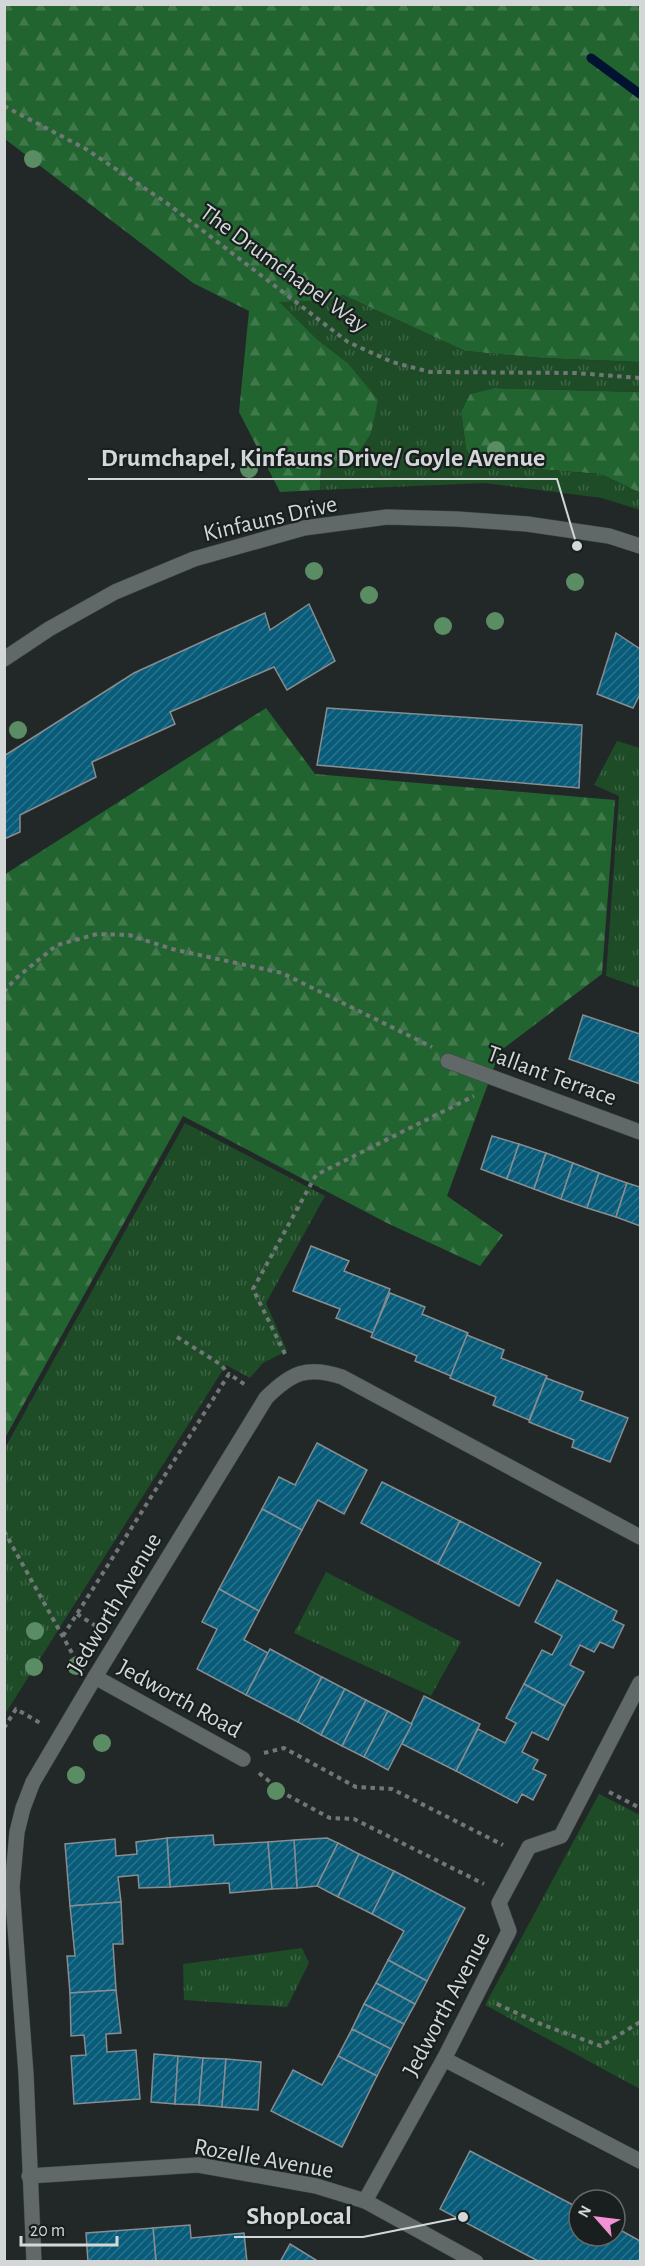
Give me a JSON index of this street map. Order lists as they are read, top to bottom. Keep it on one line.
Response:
{"streets":{"street":["Kinfauns Drive","Tallant Terrace","Jedworth Avenue","Jedworth Road","Rozelle Avenue"],"path":["The Drumchapel Way"]},"crossings":[["Jedworth Avenue","Jedworth Road"],["Jedworth Avenue","Rozelle Avenue"]],"places":["Drumchapel, Kinfauns Drive/ Goyle Avenue","ShopLocal"],"scale_bar":"20 m","north":"top left"}
